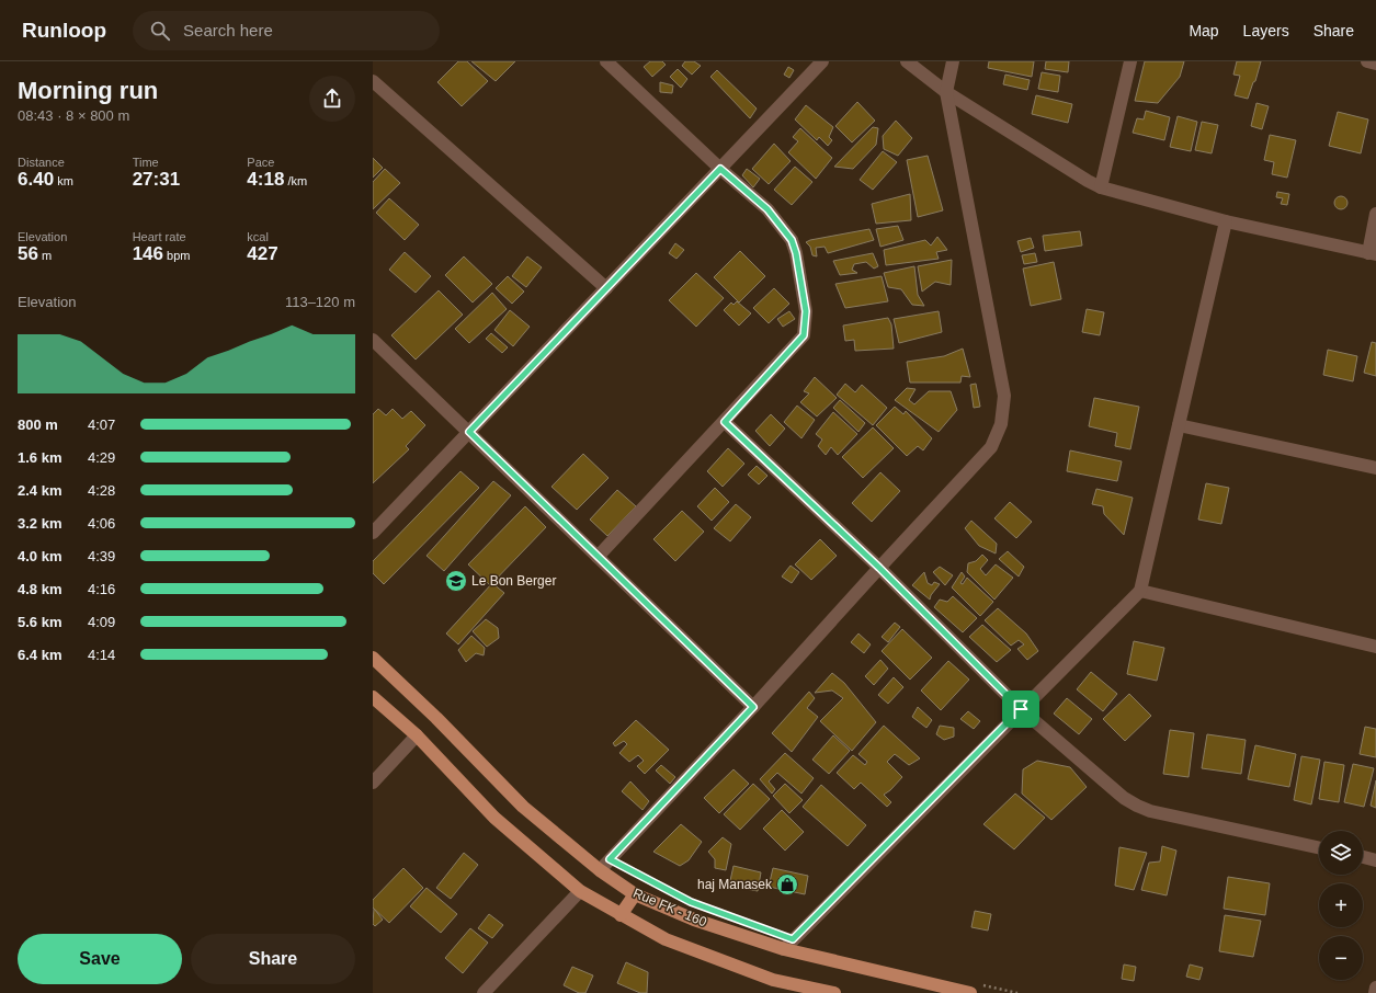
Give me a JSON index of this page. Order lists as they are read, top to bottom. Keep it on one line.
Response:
{"streets":{"main road":["Rue FK - 160"]},"places":{"school or university":["Le Bon Berger"],"shop":["haj Manasek"]},"page":{"header":"Runloop","search":"Search here","nav":["Map","Layers","Share"],"heading":["Morning run","08:43 · 8 × 800 m"],"stats":[["Distance","6.40 km"],["Time","27:31"],["Pace","4:18 /km"],["Elevation","56 m"],["Heart rate","146 bpm"],["kcal","427"]],"chart":["Elevation","113–120 m"],"list":[{"name":"800 m","note":"4:07"},{"name":"1.6 km","note":"4:29"},{"name":"2.4 km","note":"4:28"},{"name":"3.2 km","note":"4:06"},{"name":"4.0 km","note":"4:39"},{"name":"4.8 km","note":"4:16"},{"name":"5.6 km","note":"4:09"},{"name":"6.4 km","note":"4:14"}],"map_buttons":["+","−"],"buttons":["Save","Share"]}}
